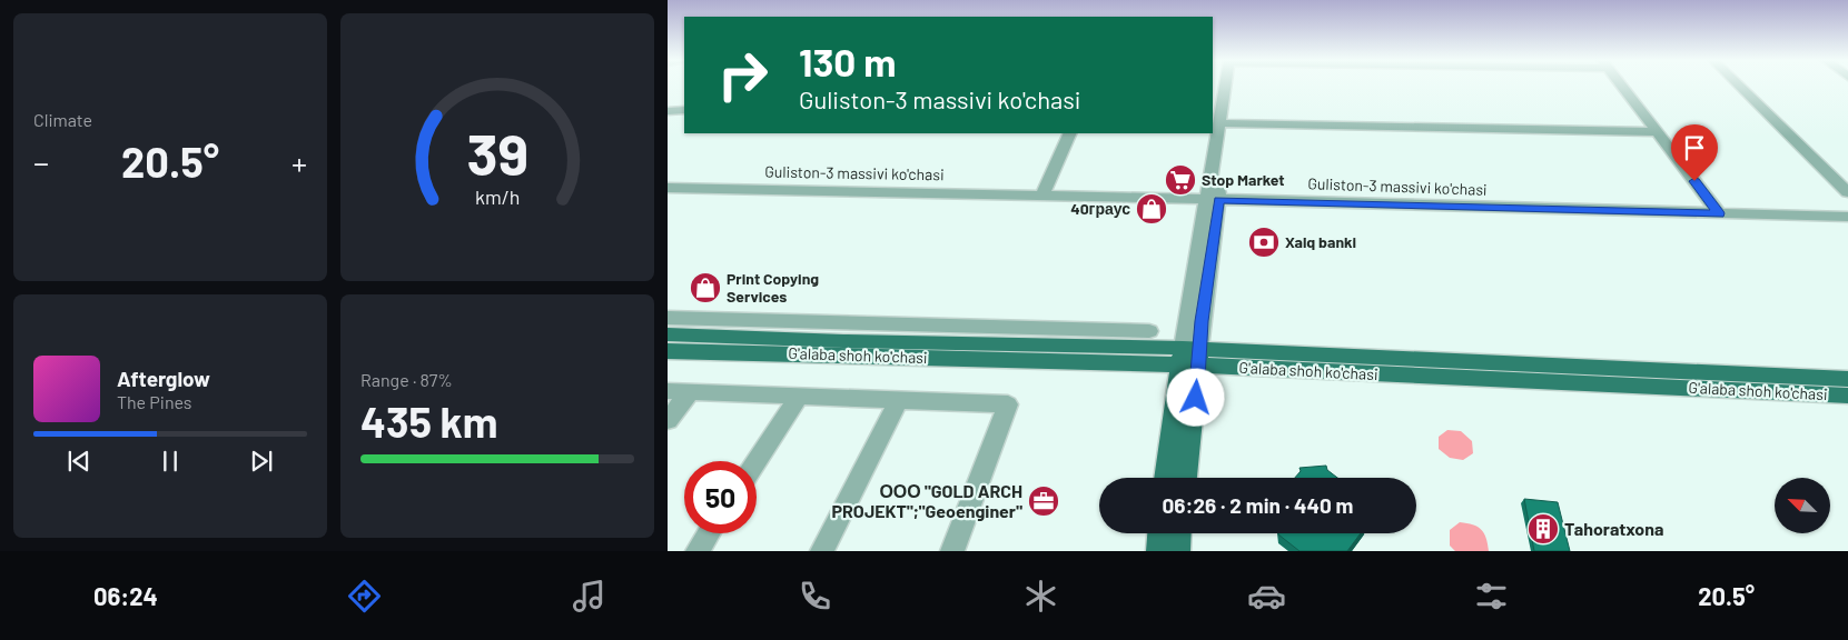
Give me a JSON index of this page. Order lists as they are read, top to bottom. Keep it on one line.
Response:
{"streets":{"main road":["G'alaba shoh ko'chasi"],"street":["Guliston-3 massivi ko'chasi"]},"places":{"supermarket":["Stop Market"],"shop":["40граус","Print Copying Services"],"bank":["Xalq banki"],"office":["ООО \"GOLD ARCH PROJEKT\";\"Geoenginer\""],"building":["Tahoratxona"]},"north":"top left","page":{"tile":["Climate",["Range · 87%","435 km"]],"turn":["130 m","Guliston-3 massivi ko'chasi"],"heat":["−","20.5°","+"],"song":["Afterglow","The Pines"],"limit":"50","trip":"06:26 · 2 min · 440 m","tabs":["06:24","20.5°"],"gauge":["39","km/h"]}}
